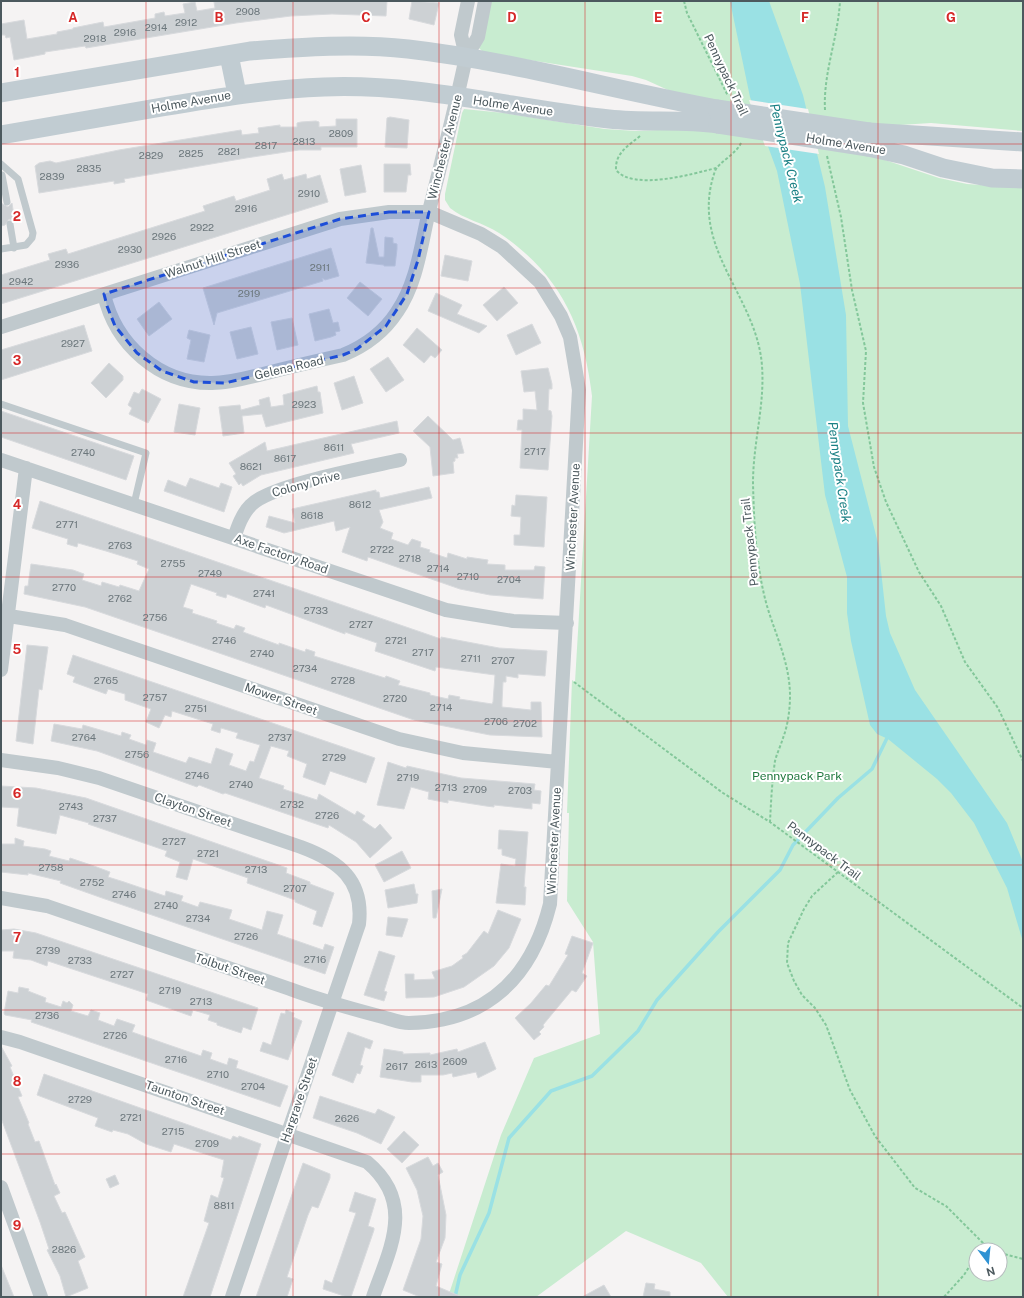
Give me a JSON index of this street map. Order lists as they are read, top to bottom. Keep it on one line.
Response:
{"streets":{"main road":["Holme Avenue"],"street":["Winchester Avenue","Walnut Hill Street","Gelena Road","Colony Drive","Axe Factory Road","Mower Street","Clayton Street","Tolbut Street","Taunton Street","Hargrave Street"],"path":["Pennypack Trail"]},"crossings":[["Pennypack Trail","Holme Avenue"],["Holme Avenue","Winchester Avenue"],["Winchester Avenue","Walnut Hill Street"],["Winchester Avenue","Gelena Road"],["Winchester Avenue","Axe Factory Road"],["Winchester Avenue","Mower Street"],["Winchester Avenue","Tolbut Street"],["Walnut Hill Street","Gelena Road"],["Colony Drive","Axe Factory Road"],["Clayton Street","Hargrave Street"],["Tolbut Street","Hargrave Street"],["Taunton Street","Hargrave Street"]],"water":["Pennypack Creek"],"parks":["Pennypack Park"],"house_numbers":["2908","2912","2914","2916","2918","2809","2813","2817","2821","2825","2829","2835","2839","2910","2916","2922","2926","2930","2936","2911","2942","2919","2927","2923","8611","2717","2740","8617","8621","8612","8618","2771","2763","2722","2718","2755","2714","2749","2710","2704","2770","2741","2762","2733","2756","2727","2746","2721","2717","2740","2711","2707","2734","2765","2728","2757","2720","2714","2751","2706","2702","2764","2737","2756","2729","2746","2719","2740","2713","2709","2703","2732","2743","2726","2737","2727","2721","2758","2713","2752","2707","2746","2740","2734","2726","2739","2716","2733","2727","2719","2713","2736","2726","2716","2609","2613","2617","2710","2704","2729","2721","2626","2715","2709","8811","2826"],"north":"bottom","grid":{"columns":["A","B","C","D","E","F","G"],"rows":["1","2","3","4","5","6","7","8","9"]}}
